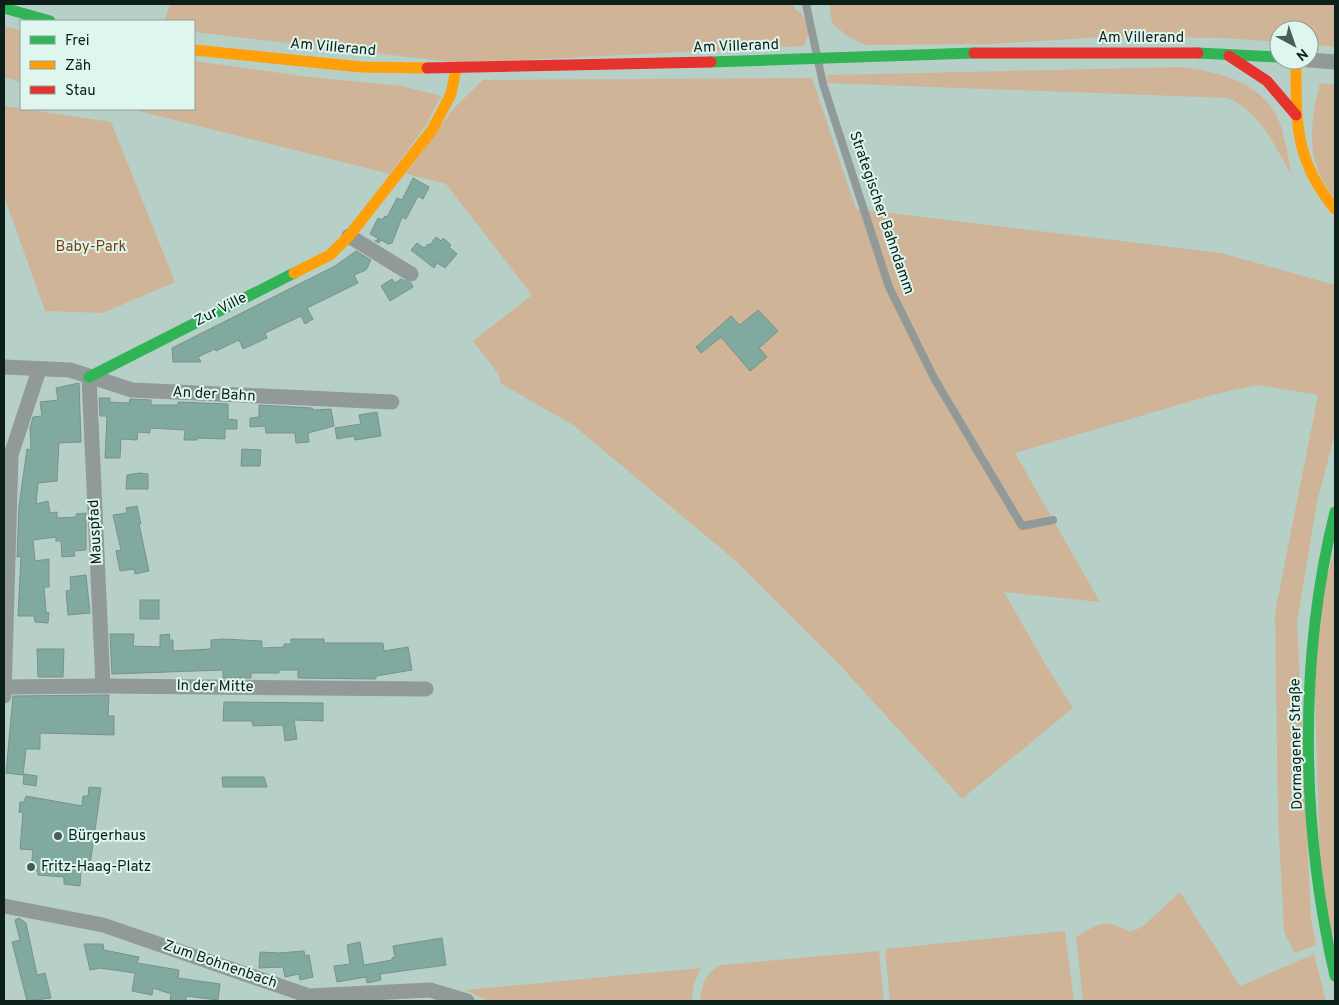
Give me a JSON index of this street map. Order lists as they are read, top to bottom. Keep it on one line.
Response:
{"streets":{"main road":["Am Villerand","Zur Ville","Dormagener Straße"],"street":["An der Bahn","Mauspfad","In der Mitte","Zum Bohnenbach"],"lane":["Strategischer Bahndamm"]},"crossings":[["Am Villerand","Strategischer Bahndamm"],["Am Villerand","Zur Ville"],["Zur Ville","An der Bahn"],["Zur Ville","Mauspfad"],["An der Bahn","Mauspfad"],["Mauspfad","In der Mitte"]],"parks":["Baby-Park"],"places":["Bürgerhaus","Fritz-Haag-Platz"],"legend":["Frei","Zäh","Stau"],"north":"bottom right"}
